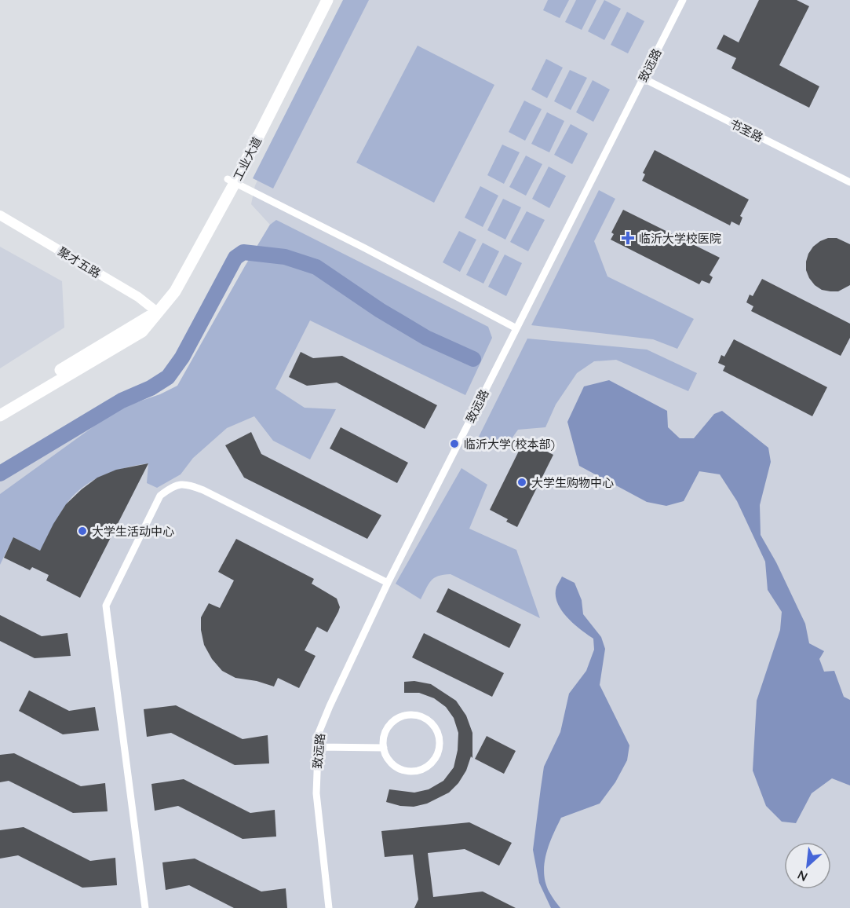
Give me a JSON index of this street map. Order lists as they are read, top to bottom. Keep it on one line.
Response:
{"streets":{"main road":["工业大道"],"street":["致远路","书圣路","聚才五路"]},"crossings":[["致远路","书圣路"],["工业大道","聚才五路"]],"places":{"health":["临沂大学校医院"],"other":["临沂大学(校本部)","大学生购物中心","大学生活动中心"]},"north":"bottom left"}
